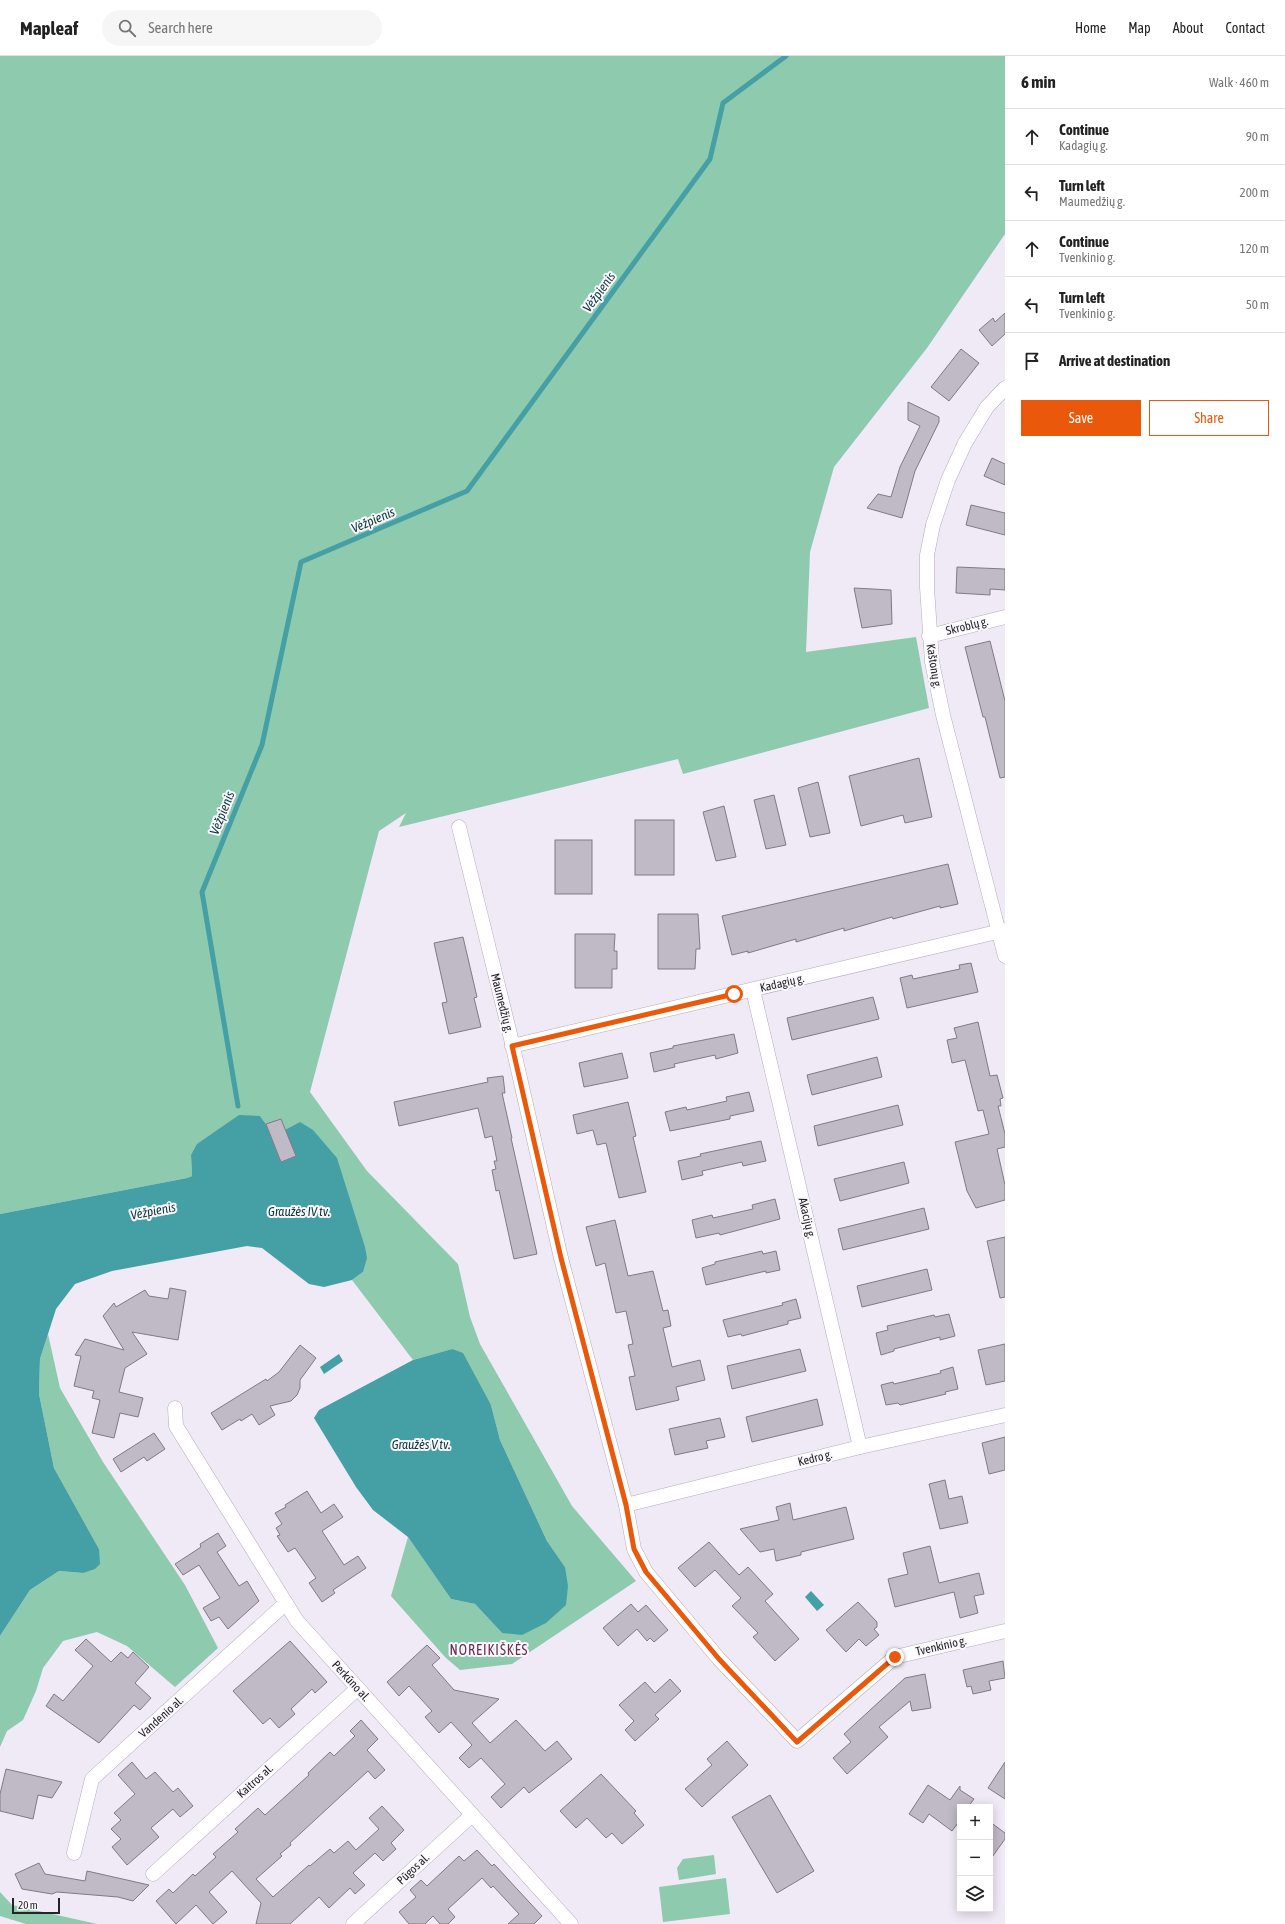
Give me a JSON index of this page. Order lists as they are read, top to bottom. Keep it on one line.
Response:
{"streets":{"street":["Skroblų g.","Kaštonų g.","Kadagių g.","Maumedžių g.","Akacijų g.","Kedro g.","Tvenkinio g.","Perkūno al.","Vandenio al.","Kaitros al.","Pūgos al."]},"crossings":[["Skroblų g.","Kaštonų g."],["Kaštonų g.","Kadagių g."],["Kadagių g.","Maumedžių g."],["Kadagių g.","Akacijų g."],["Maumedžių g.","Kedro g."],["Maumedžių g.","Tvenkinio g."],["Akacijų g.","Kedro g."],["Kedro g.","Tvenkinio g."],["Perkūno al.","Vandenio al."],["Perkūno al.","Kaitros al."],["Perkūno al.","Pūgos al."]],"districts":["NOREIKIŠKĖS"],"water":["Vėžpienis","Graužės IV tv.","Graužės V tv."],"scale_bar":"20 m","page":{"header":"Mapleaf","search":"Search here","nav":["Home","Map","About","Contact"],"heading":["6 min","Walk · 460 m"],"list":[["Continue","Kadagių g.","90 m"],["Turn left","Maumedžių g.","200 m"],["Continue","Tvenkinio g.","120 m"],["Turn left","Tvenkinio g.","50 m"],"Arrive at destination"],"buttons":["Save","Share"],"map_buttons":["+","−"],"scale":"20 m"}}
